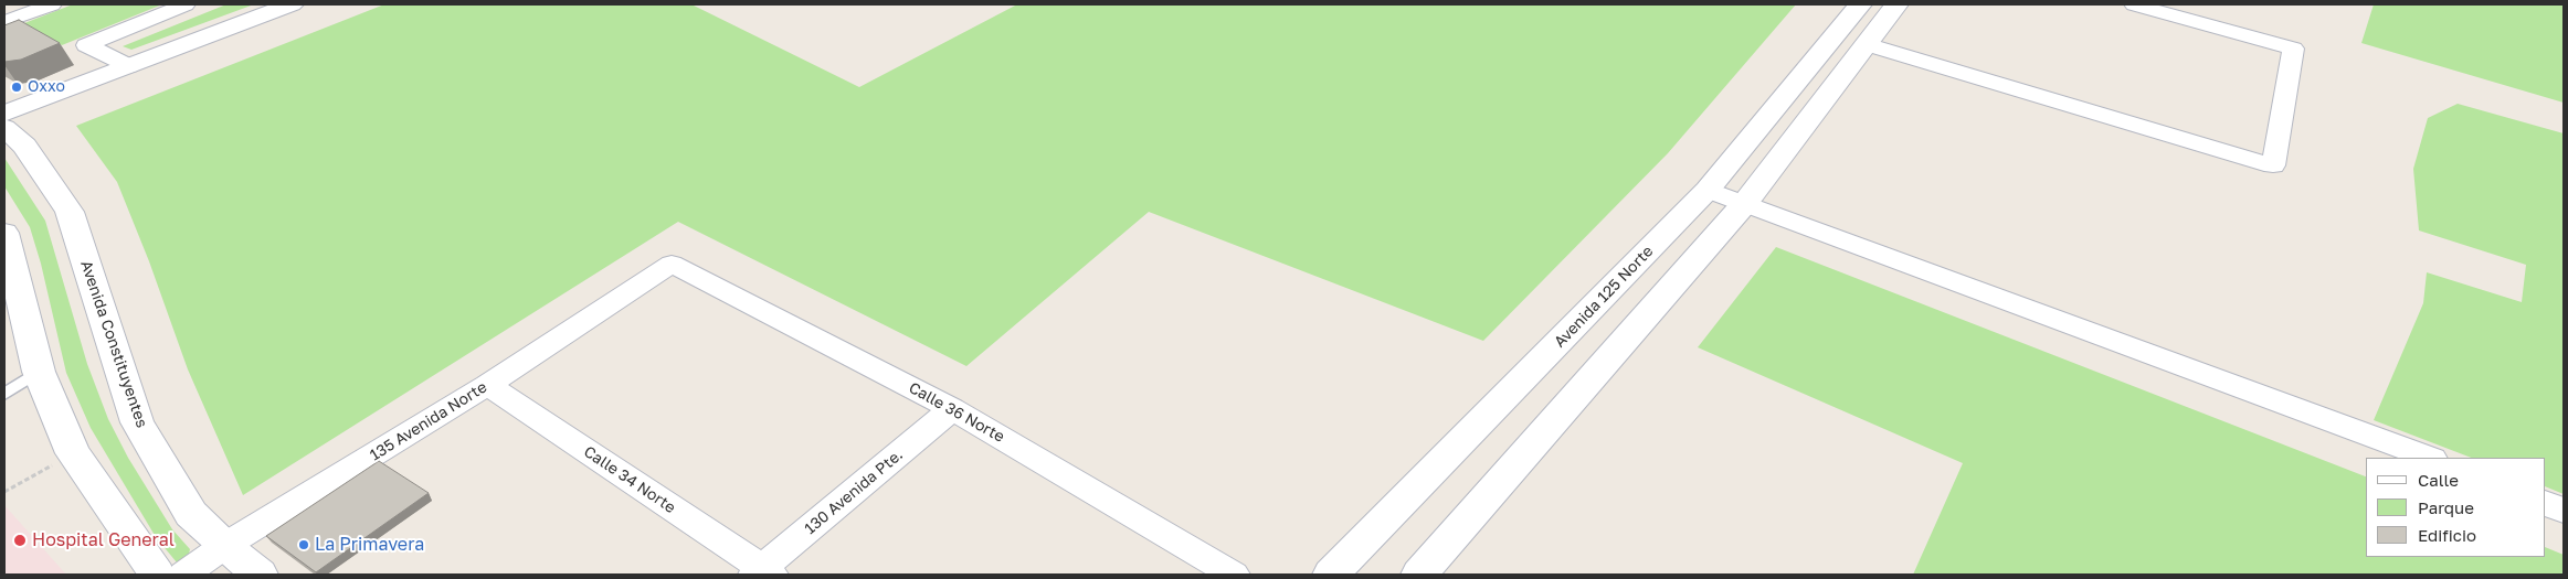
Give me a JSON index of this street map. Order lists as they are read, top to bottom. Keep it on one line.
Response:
{"streets":{"main road":["Avenida 125 Norte","Avenida Constituyentes"],"street":["Calle 36 Norte","135 Avenida Norte","Calle 34 Norte","130 Avenida Pte."]},"crossings":[["Avenida Constituyentes","135 Avenida Norte"],["Calle 36 Norte","135 Avenida Norte"],["Calle 36 Norte","130 Avenida Pte."],["135 Avenida Norte","Calle 34 Norte"],["Calle 34 Norte","130 Avenida Pte."]],"places":["Oxxo","Hospital General","La Primavera"],"legend":["Calle","Parque","Edificio"]}
